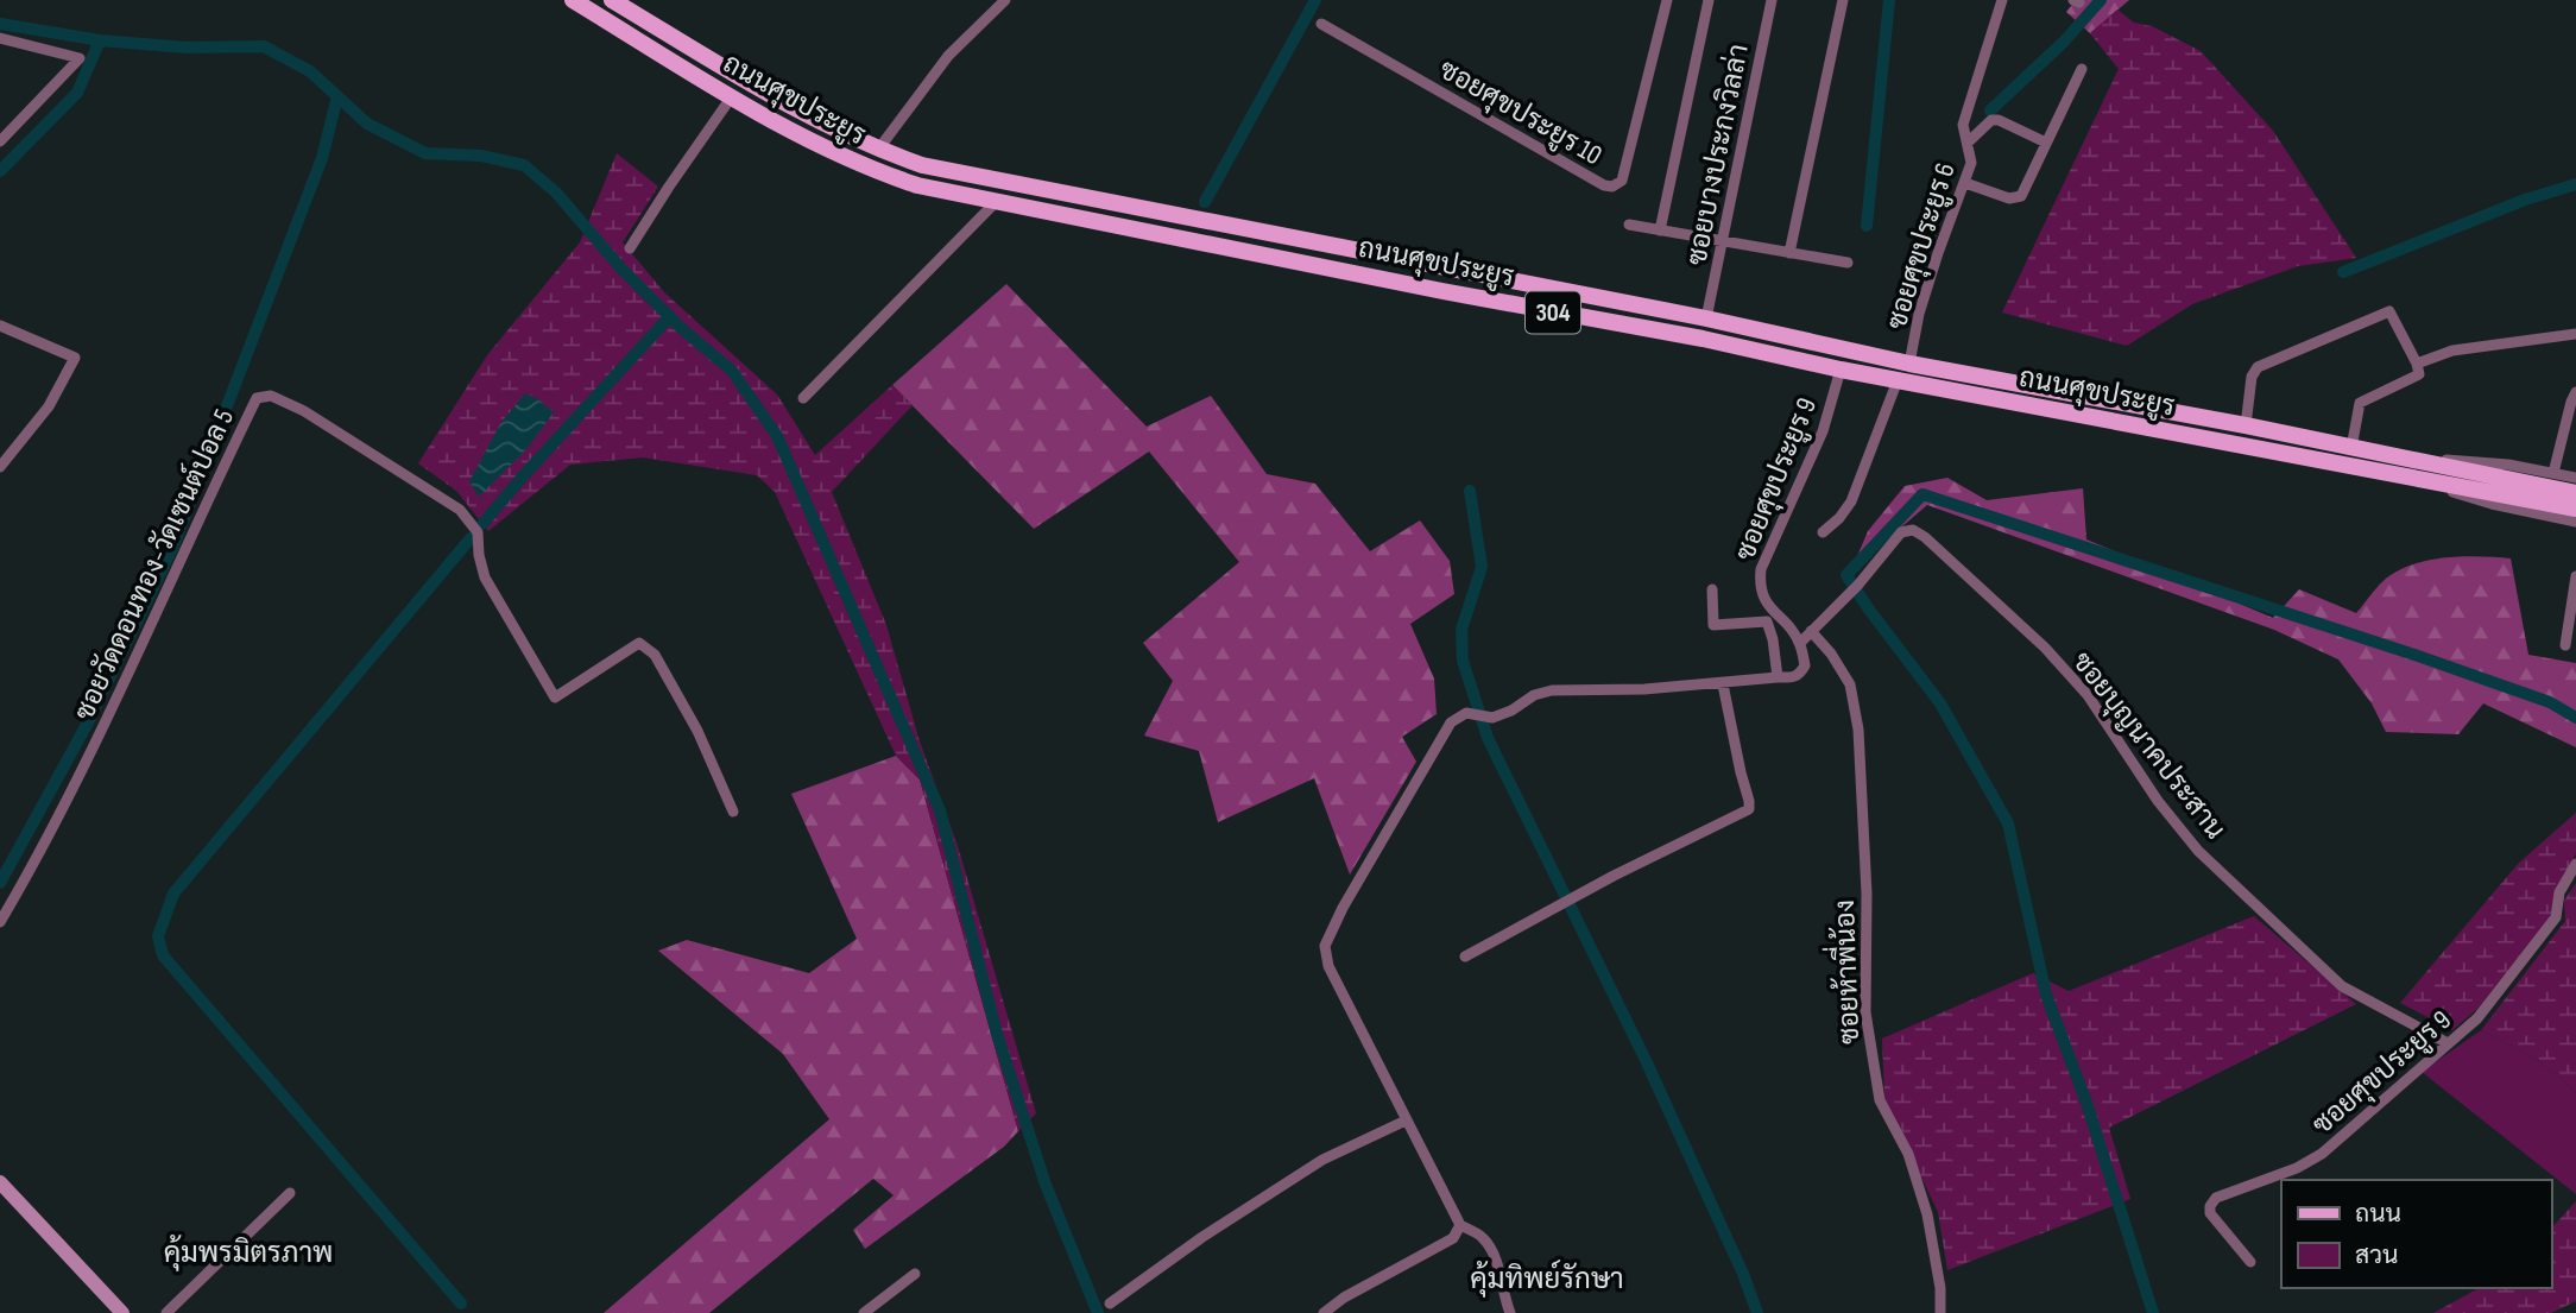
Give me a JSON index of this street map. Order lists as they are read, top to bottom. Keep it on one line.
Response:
{"streets":{"main road":["ถนนศุขประยูร","304"],"street":["ซอยศุขประยูร 10","ซอยบางประกงวิลล่า","ซอยศุขประยูร 6","ซอยศุขประยูร 9","ซอยวัดดอนทอง-วัดเซนต์ปอล 5","ซอยบุญนาคประสาน","ซอยห้าพี่น้อง"]},"crossings":[["ถนนศุขประยูร","ซอยบางประกงวิลล่า"],["ถนนศุขประยูร","ซอยศุขประยูร 6"],["ถนนศุขประยูร","ซอยศุขประยูร 9"],["ซอยศุขประยูร 9","ซอยบุญนาคประสาน"],["ซอยบุญนาคประสาน","ซอยห้าพี่น้อง"]],"districts":["คุ้มพรมิตรภาพ","คุ้มทิพย์รักษา"],"legend":["ถนน","สวน"]}
